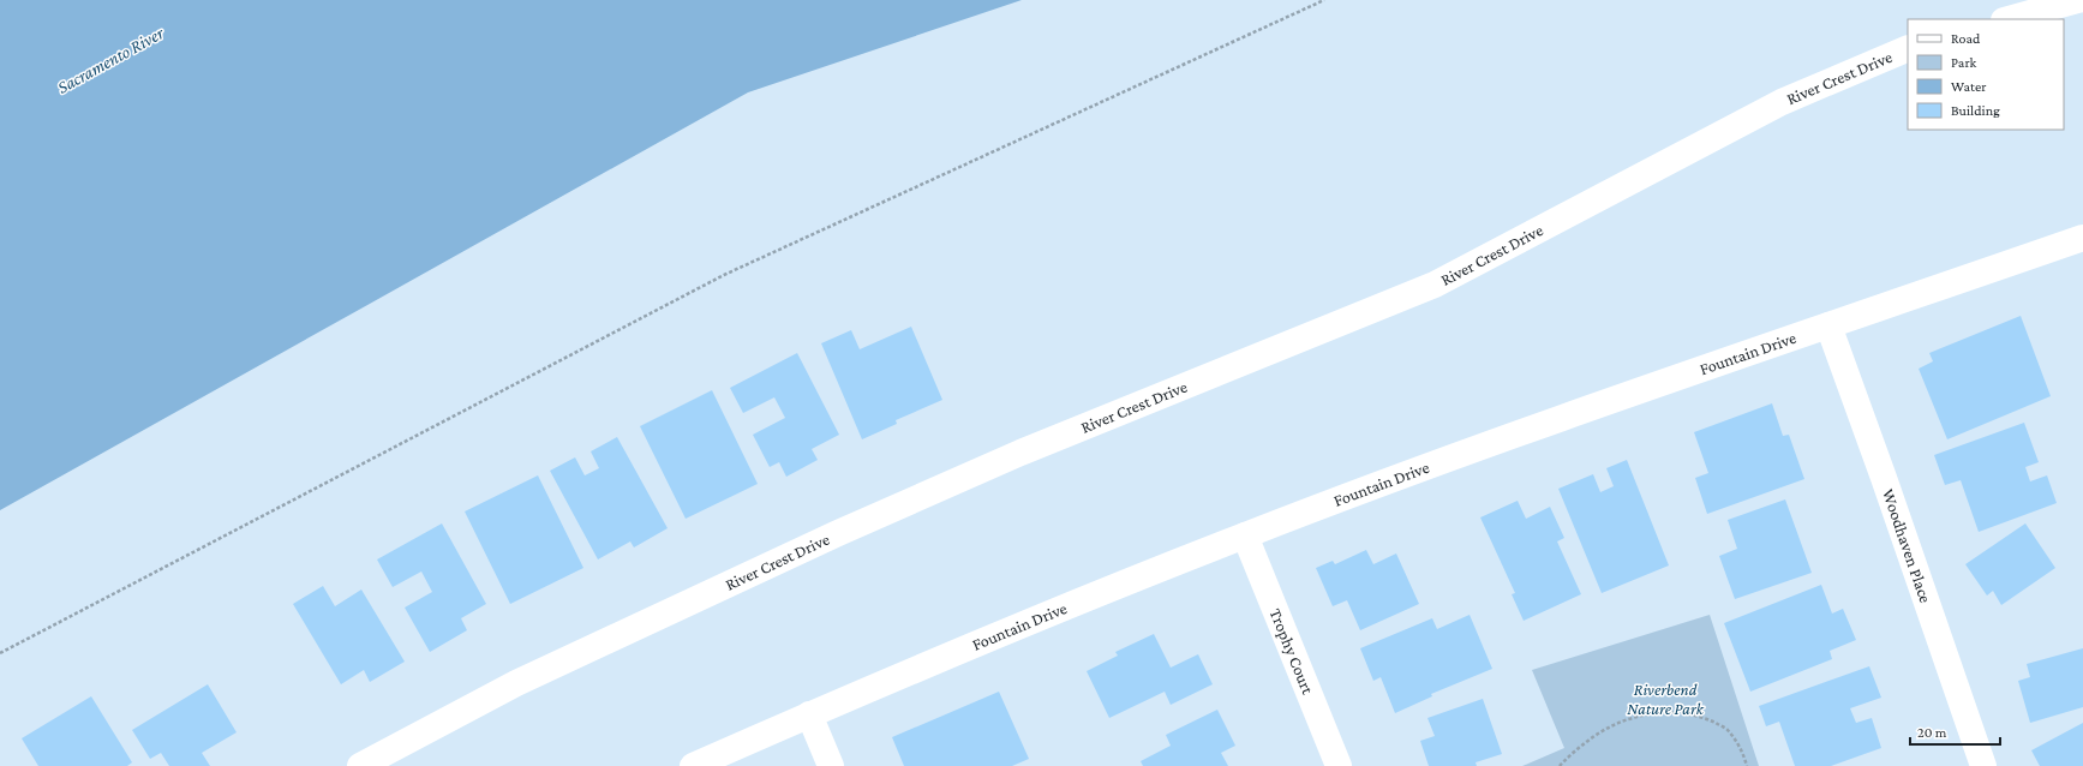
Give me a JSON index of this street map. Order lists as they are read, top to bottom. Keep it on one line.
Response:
{"streets":{"street":["River Crest Drive","Fountain Drive","Woodhaven Place","Trophy Court"]},"crossings":[["Fountain Drive","Woodhaven Place"],["Fountain Drive","Trophy Court"]],"water":["Sacramento River"],"parks":["Riverbend Nature Park"],"legend":["Road","Park","Water","Building"],"scale_bar":"20 m"}
